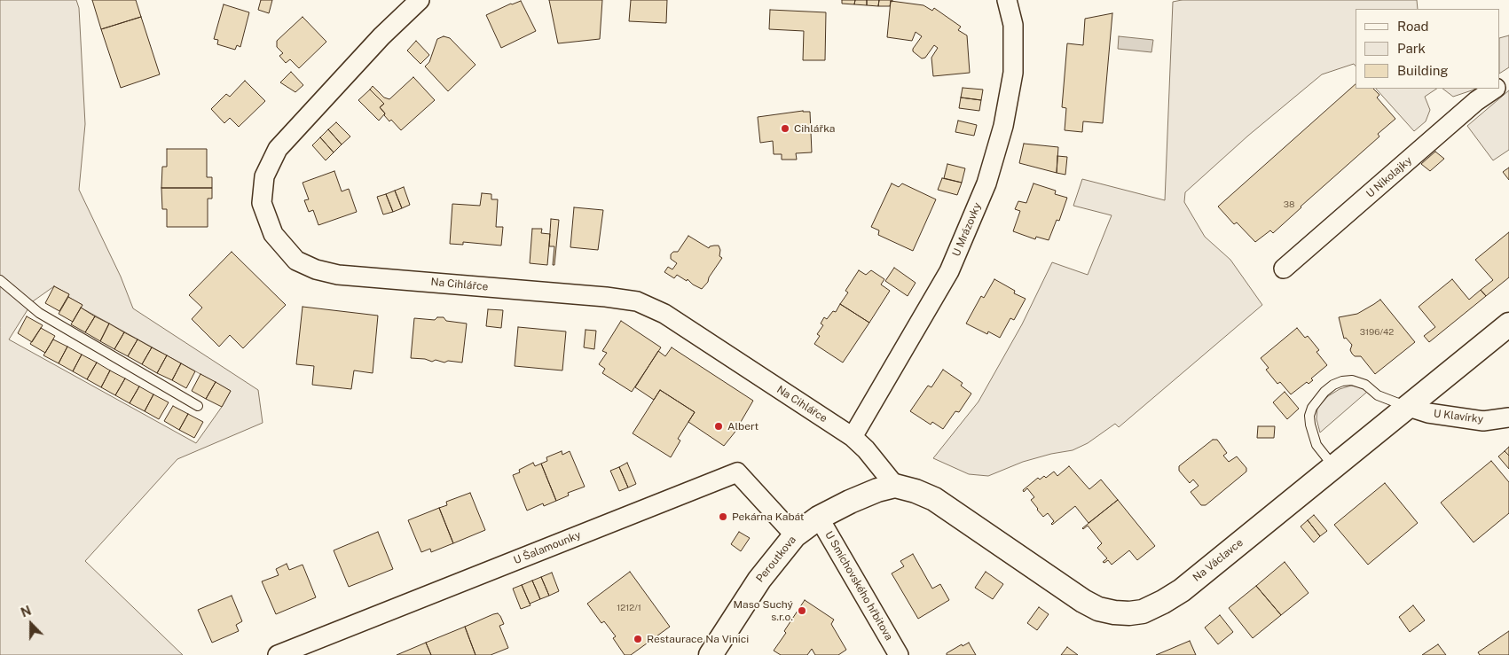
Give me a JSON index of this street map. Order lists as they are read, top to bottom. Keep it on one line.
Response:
{"streets":{"street":["U Nikolajky","U Mrázovky","Na Cihlářce","U Klavírky","U Šalamounky","Peroutkova","Na Václavce","U Smíchovského hřbitova"]},"crossings":[["U Mrázovky","Na Cihlářce"],["Na Cihlářce","Peroutkova"],["Na Cihlářce","Na Václavce"],["U Klavírky","Na Václavce"],["U Šalamounky","Peroutkova"],["Peroutkova","Na Václavce"],["Peroutkova","U Smíchovského hřbitova"]],"places":["Cihlářka","Albert","Pekárna Kabát","Maso Suchý s.r.o.","Restaurace Na Vinici"],"house_numbers":["38","3196/42","1212/1"],"legend":["Road","Park","Building"],"north":"top"}
